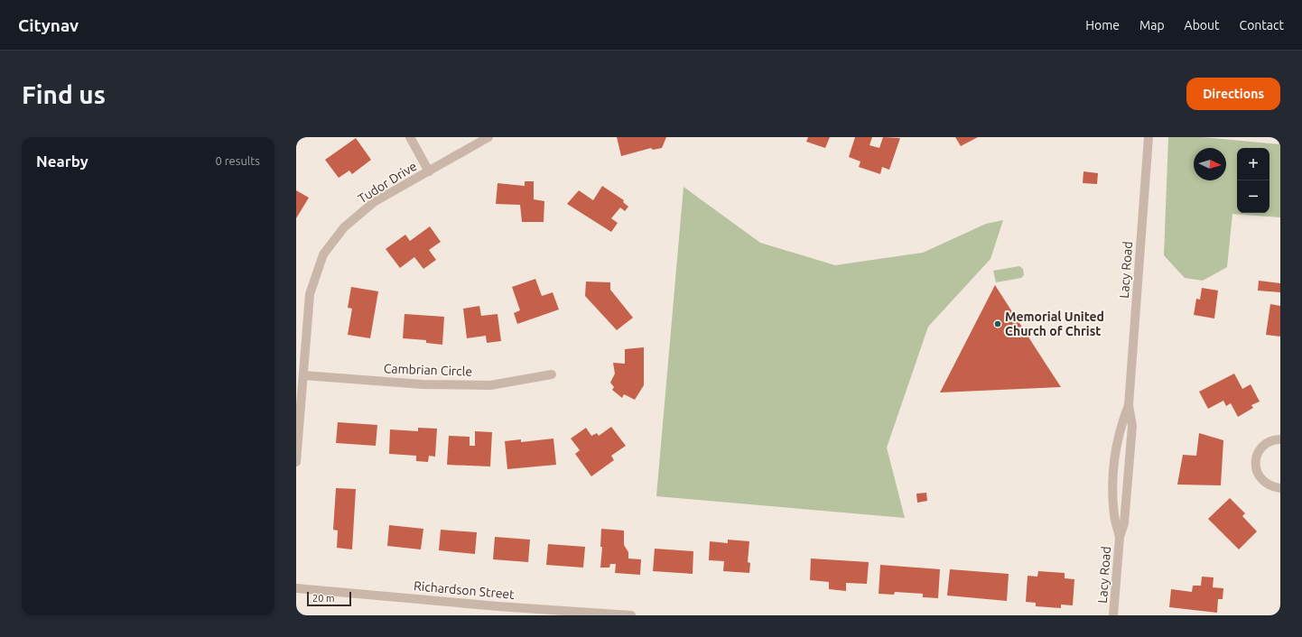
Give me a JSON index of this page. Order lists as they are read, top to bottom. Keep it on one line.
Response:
{"streets":{"street":["Tudor Drive","Lacy Road","Cambrian Circle","Richardson Street"]},"crossings":[["Tudor Drive","Cambrian Circle"]],"places":["Memorial United Church of Christ"],"scale_bar":"20 m","north":"right","page":{"header":"Citynav","nav":["Home","Map","About","Contact"],"buttons":"Directions","title":"Find us","heading":["Nearby","0 results"],"map_buttons":["+","−"],"scale":"20 m"}}
